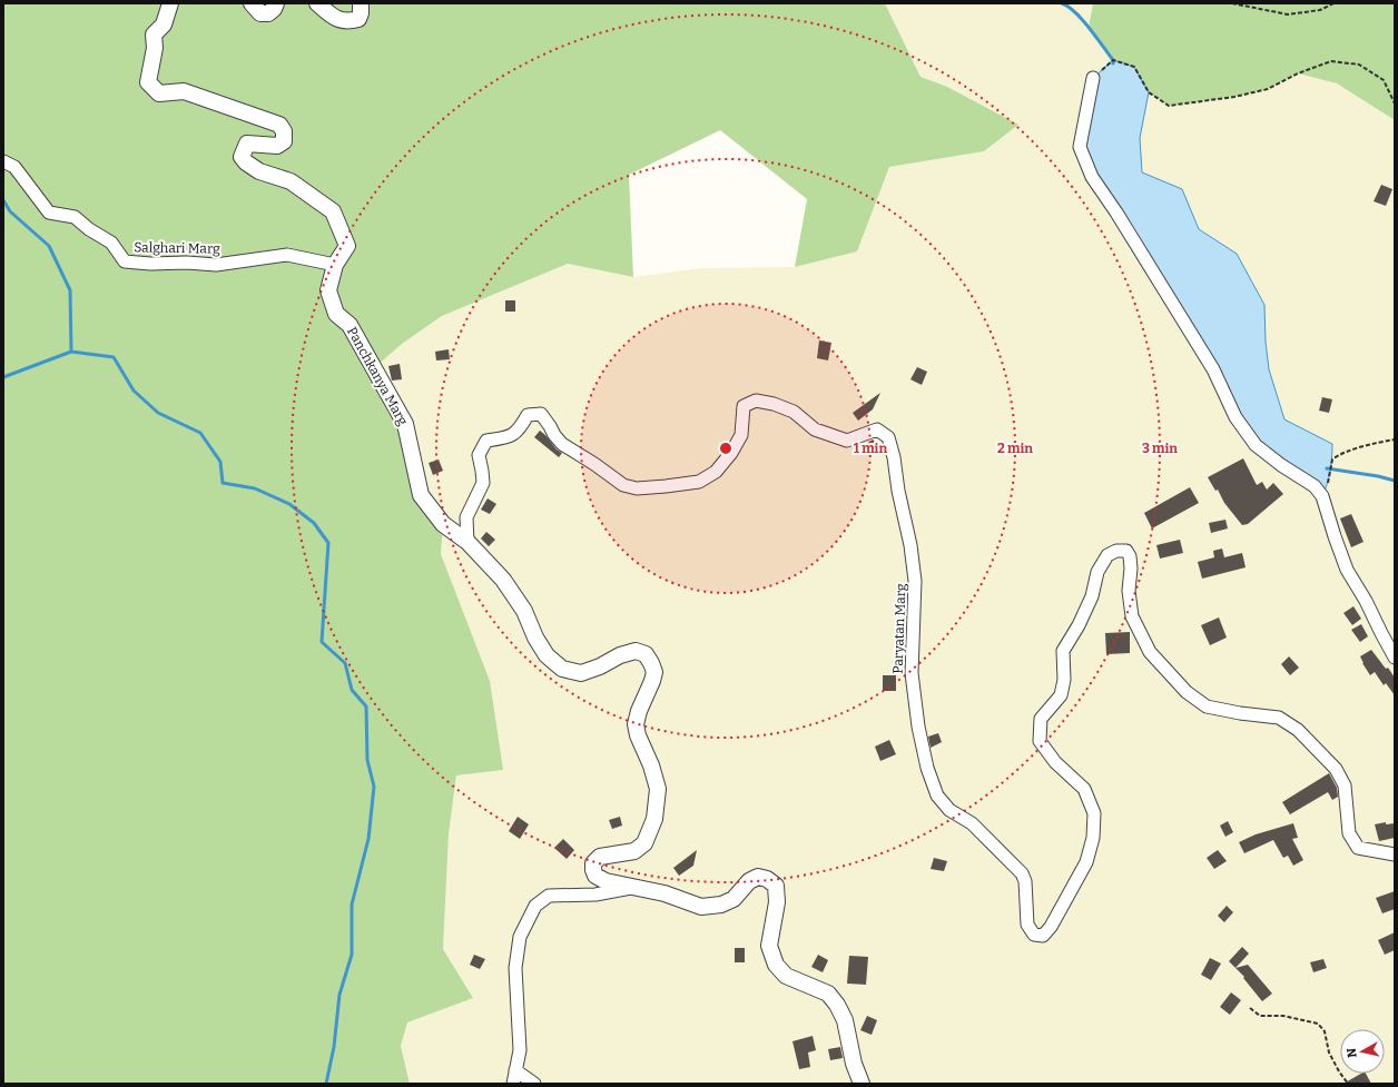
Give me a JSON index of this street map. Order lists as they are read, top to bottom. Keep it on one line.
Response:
{"streets":{"street":["Salghari Marg","Panchkanya Marg","Paryatan Marg"]},"crossings":[["Salghari Marg","Panchkanya Marg"],["Panchkanya Marg","Paryatan Marg"]],"north":"left","rings":["1 min","2 min","3 min"]}
